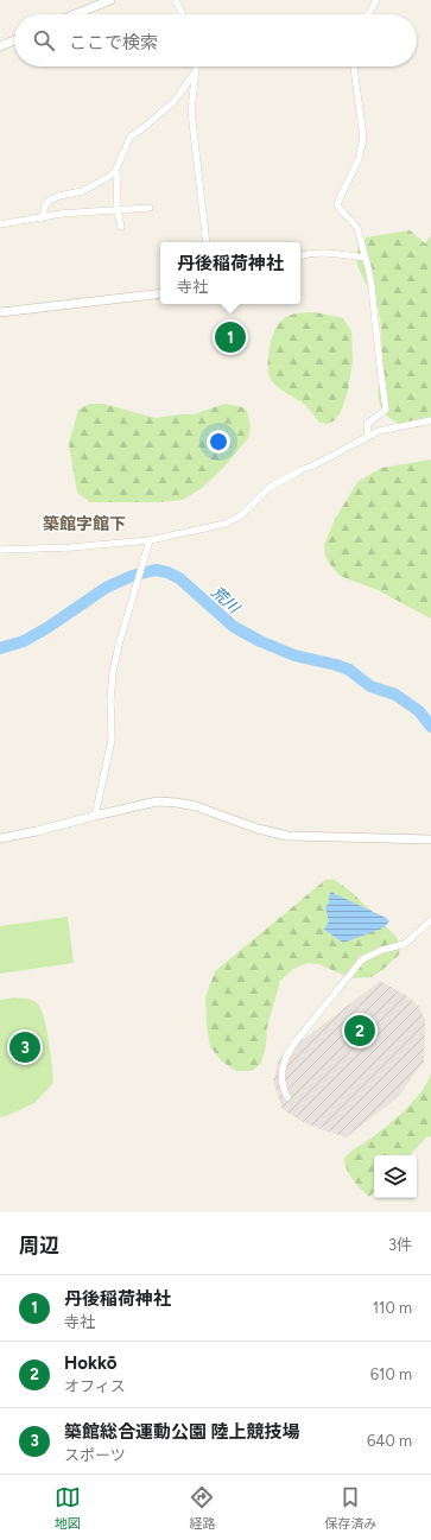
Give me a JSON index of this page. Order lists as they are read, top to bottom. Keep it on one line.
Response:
{"districts":["築館字館下"],"water":["荒川"],"page":{"search":"ここで検索","popup":["丹後稲荷神社","寺社"],"pins":["1","2","3"],"heading":["周辺","3件"],"list":[{"mark":"1","name":"丹後稲荷神社","note":"寺社","value":"110 m"},{"mark":"2","name":"Hokkō","note":"オフィス","value":"610 m"},{"mark":"3","name":"築館総合運動公園 陸上競技場","note":"スポーツ","value":"640 m"}],"nav":["地図","経路","保存済み"]}}
